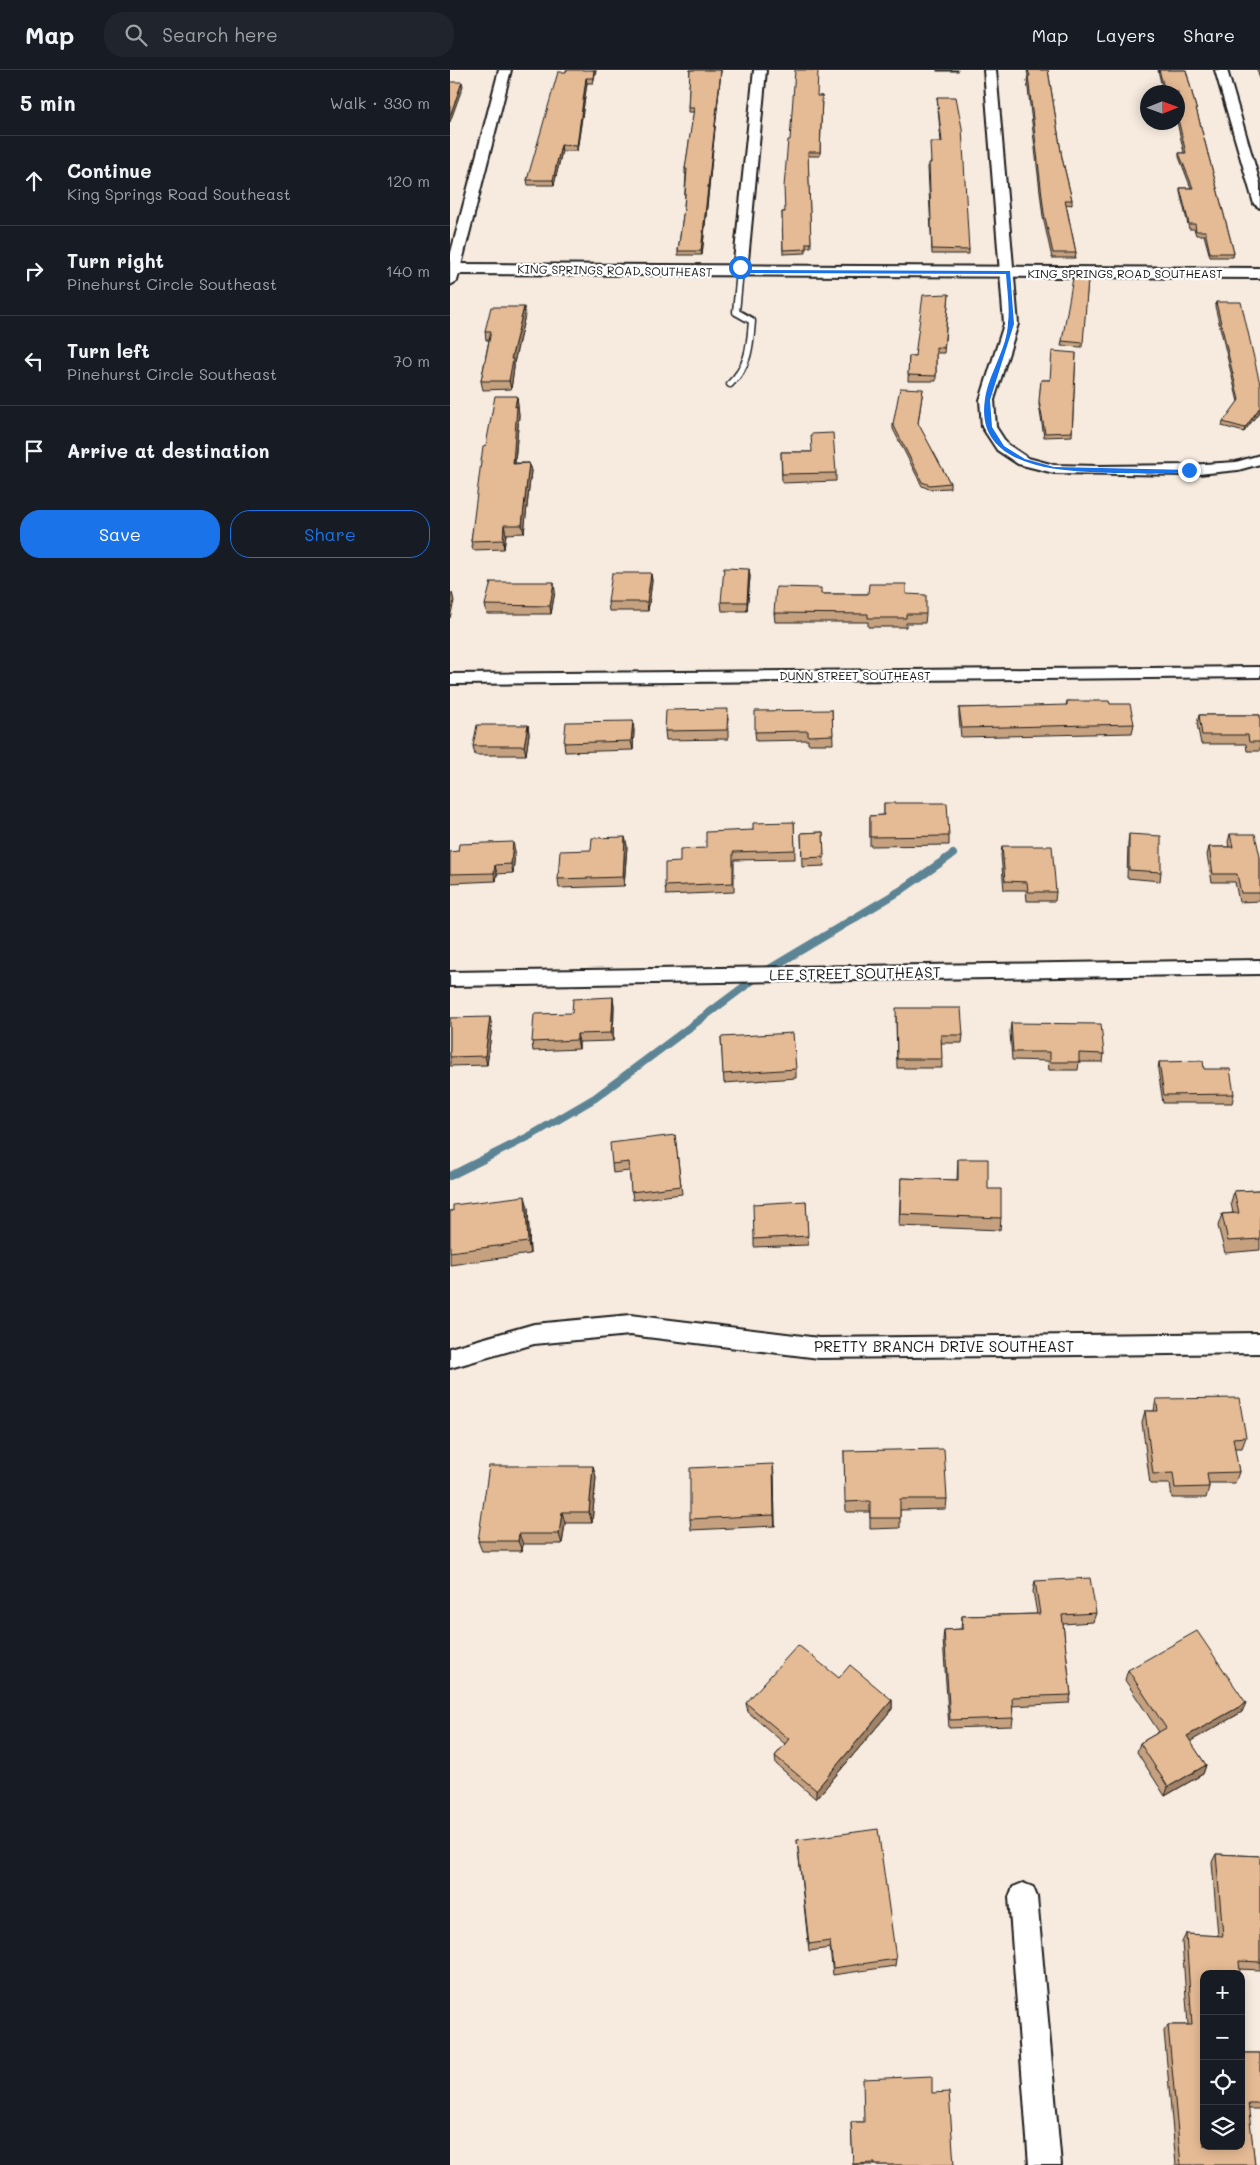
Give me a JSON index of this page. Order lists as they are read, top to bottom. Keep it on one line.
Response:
{"streets":{"street":["KING SPRINGS ROAD SOUTHEAST","DUNN STREET SOUTHEAST","LEE STREET SOUTHEAST","PRETTY BRANCH DRIVE SOUTHEAST"]},"north":"right","page":{"header":"Map","search":"Search here","nav":["Map","Layers","Share"],"heading":["5 min","Walk · 330 m"],"list":[["Continue","King Springs Road Southeast","120 m"],["Turn right","Pinehurst Circle Southeast","140 m"],["Turn left","Pinehurst Circle Southeast","70 m"],"Arrive at destination"],"buttons":["Save","Share"],"map_buttons":["+","−"]}}
